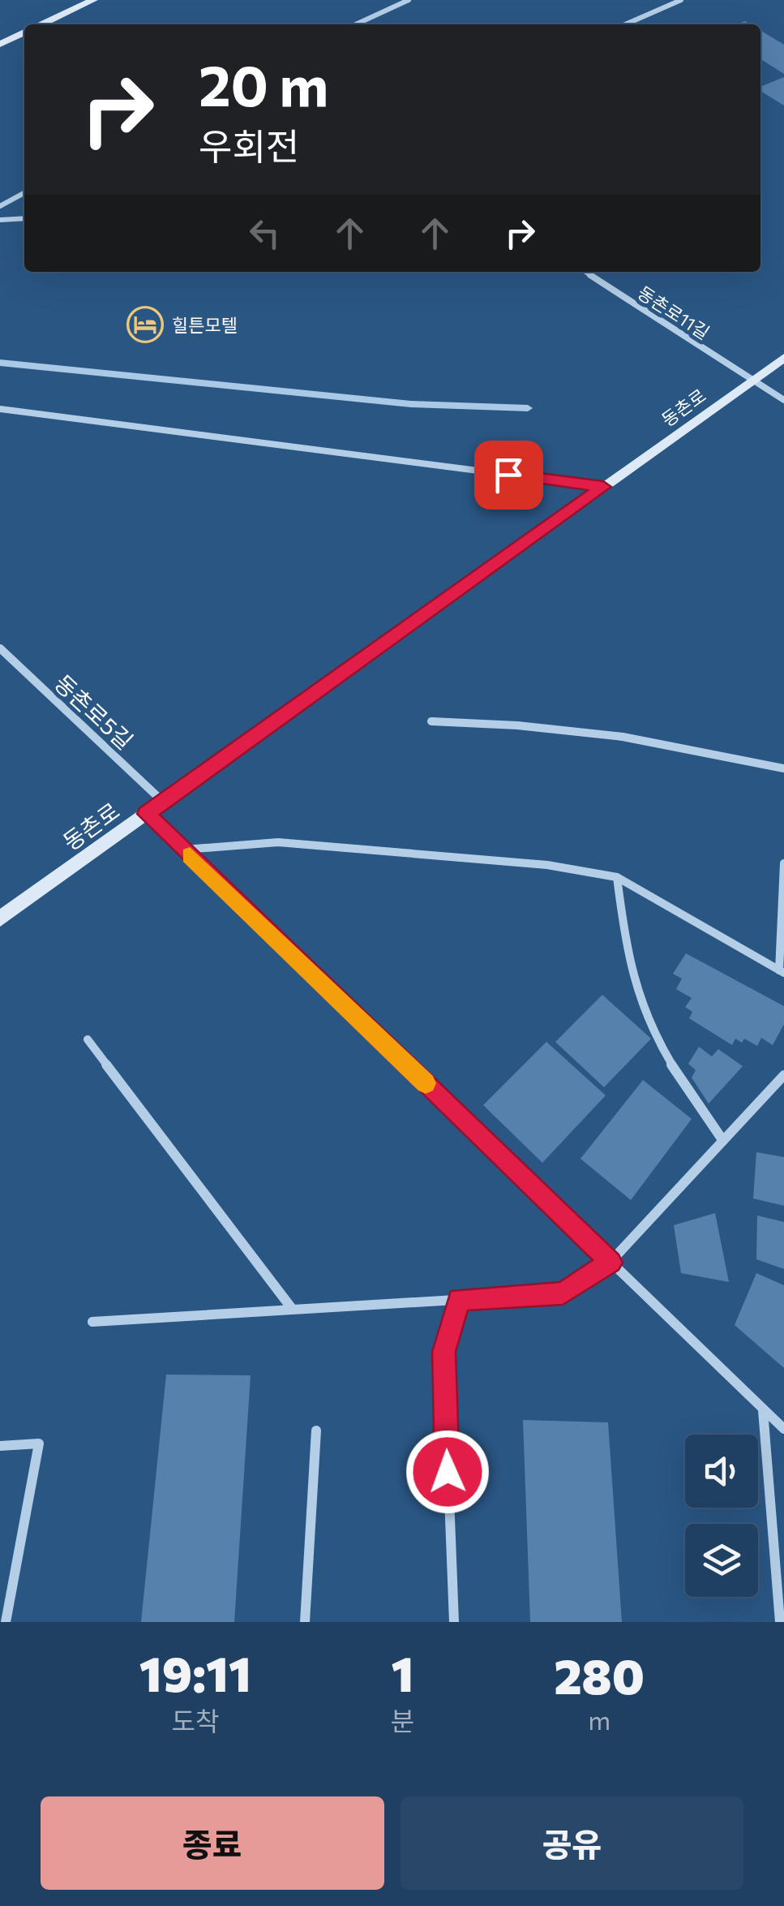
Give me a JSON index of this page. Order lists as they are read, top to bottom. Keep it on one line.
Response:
{"streets":{"main road":["동촌로"],"street":["동촌로11길","동촌로5길"]},"crossings":[["동촌로11길","동촌로"],["동촌로","동촌로5길"]],"places":{"hotel":["힐튼모텔"]},"page":{"turn":["20 m","우회전"],"eta":["19:11","도착","1","분","280","m"],"buttons":["종료","공유"]}}
